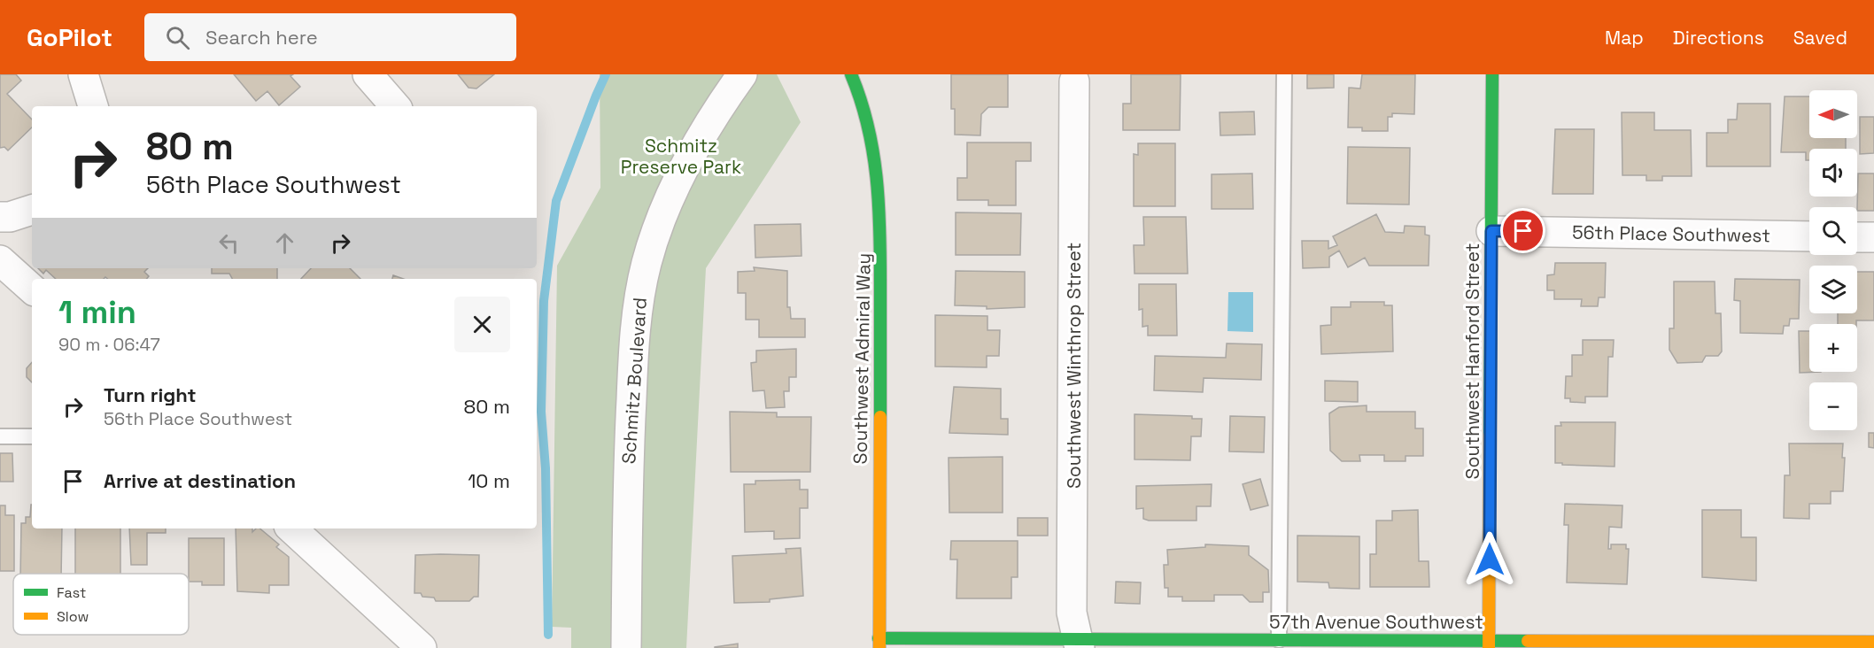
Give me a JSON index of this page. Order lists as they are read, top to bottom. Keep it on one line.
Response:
{"streets":{"street":["56th Place Southwest","Southwest Admiral Way","Southwest Hanford Street","Southwest Winthrop Street","Schmitz Boulevard","57th Avenue Southwest"]},"crossings":[["56th Place Southwest","Southwest Hanford Street"],["Southwest Admiral Way","57th Avenue Southwest"],["Southwest Hanford Street","57th Avenue Southwest"],["Southwest Winthrop Street","57th Avenue Southwest"]],"parks":["Schmitz Preserve Park"],"legend":["Fast","Slow"],"north":"left","page":{"header":"GoPilot","search":"Search here","nav":["Map","Directions","Saved"],"map_buttons":["+","−"],"turn":["80 m","56th Place Southwest"],"heading":["1 min","90 m · 06:47"],"list":[{"name":"Turn right","note":"56th Place Southwest","value":"80 m"},{"name":"Arrive at destination","value":"10 m"}]}}
